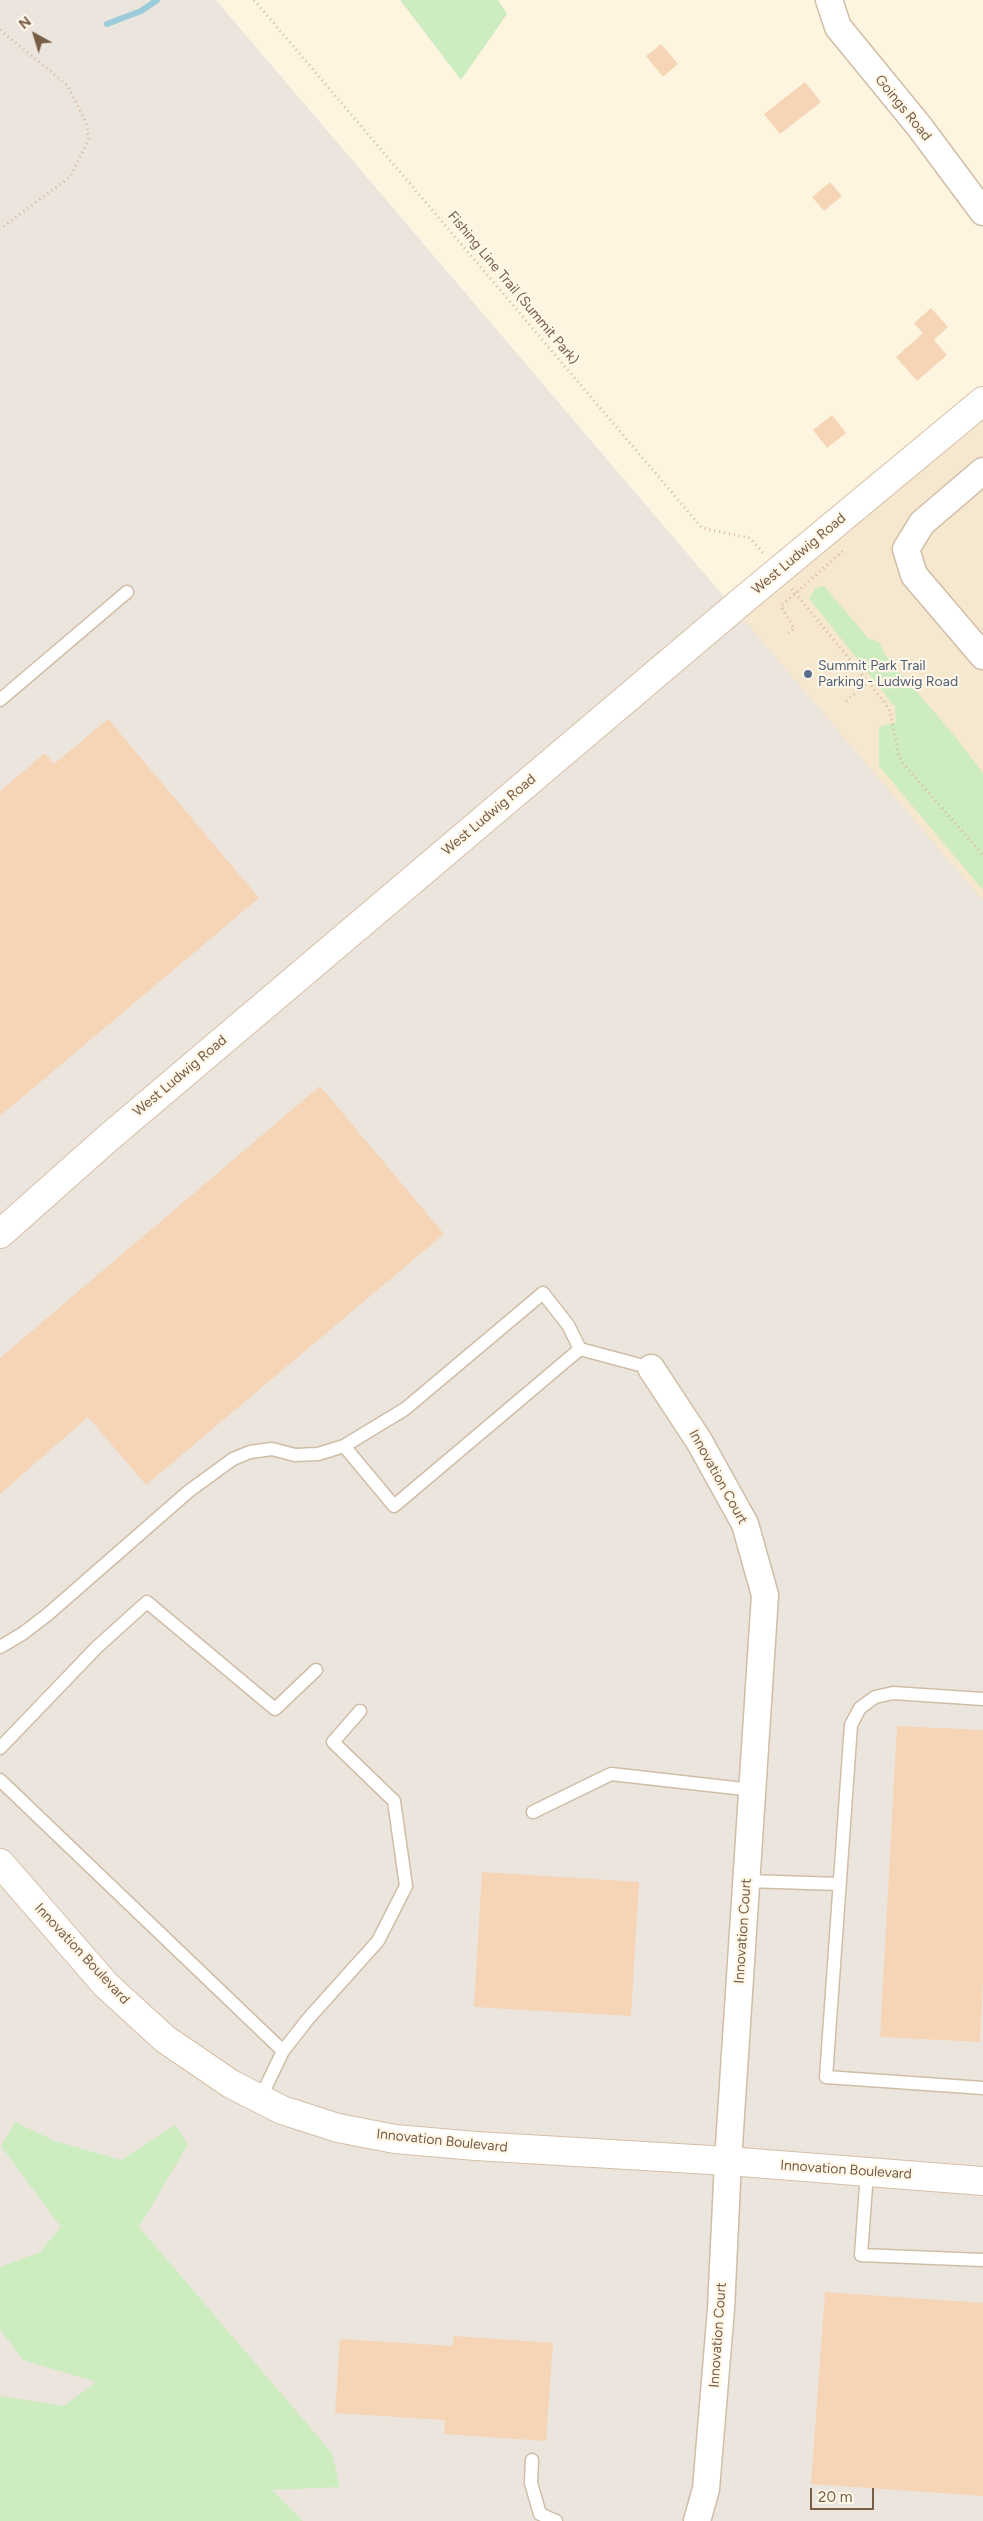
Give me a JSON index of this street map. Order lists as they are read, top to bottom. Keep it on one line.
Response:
{"streets":{"main road":["West Ludwig Road","Innovation Boulevard"],"street":["Goings Road","Innovation Court"],"path":["Fishing Line Trail (Summit Park)"]},"crossings":[["Innovation Court","Innovation Boulevard"]],"places":["Summit Park Trail Parking - Ludwig Road"],"scale_bar":"20 m","north":"top left"}
